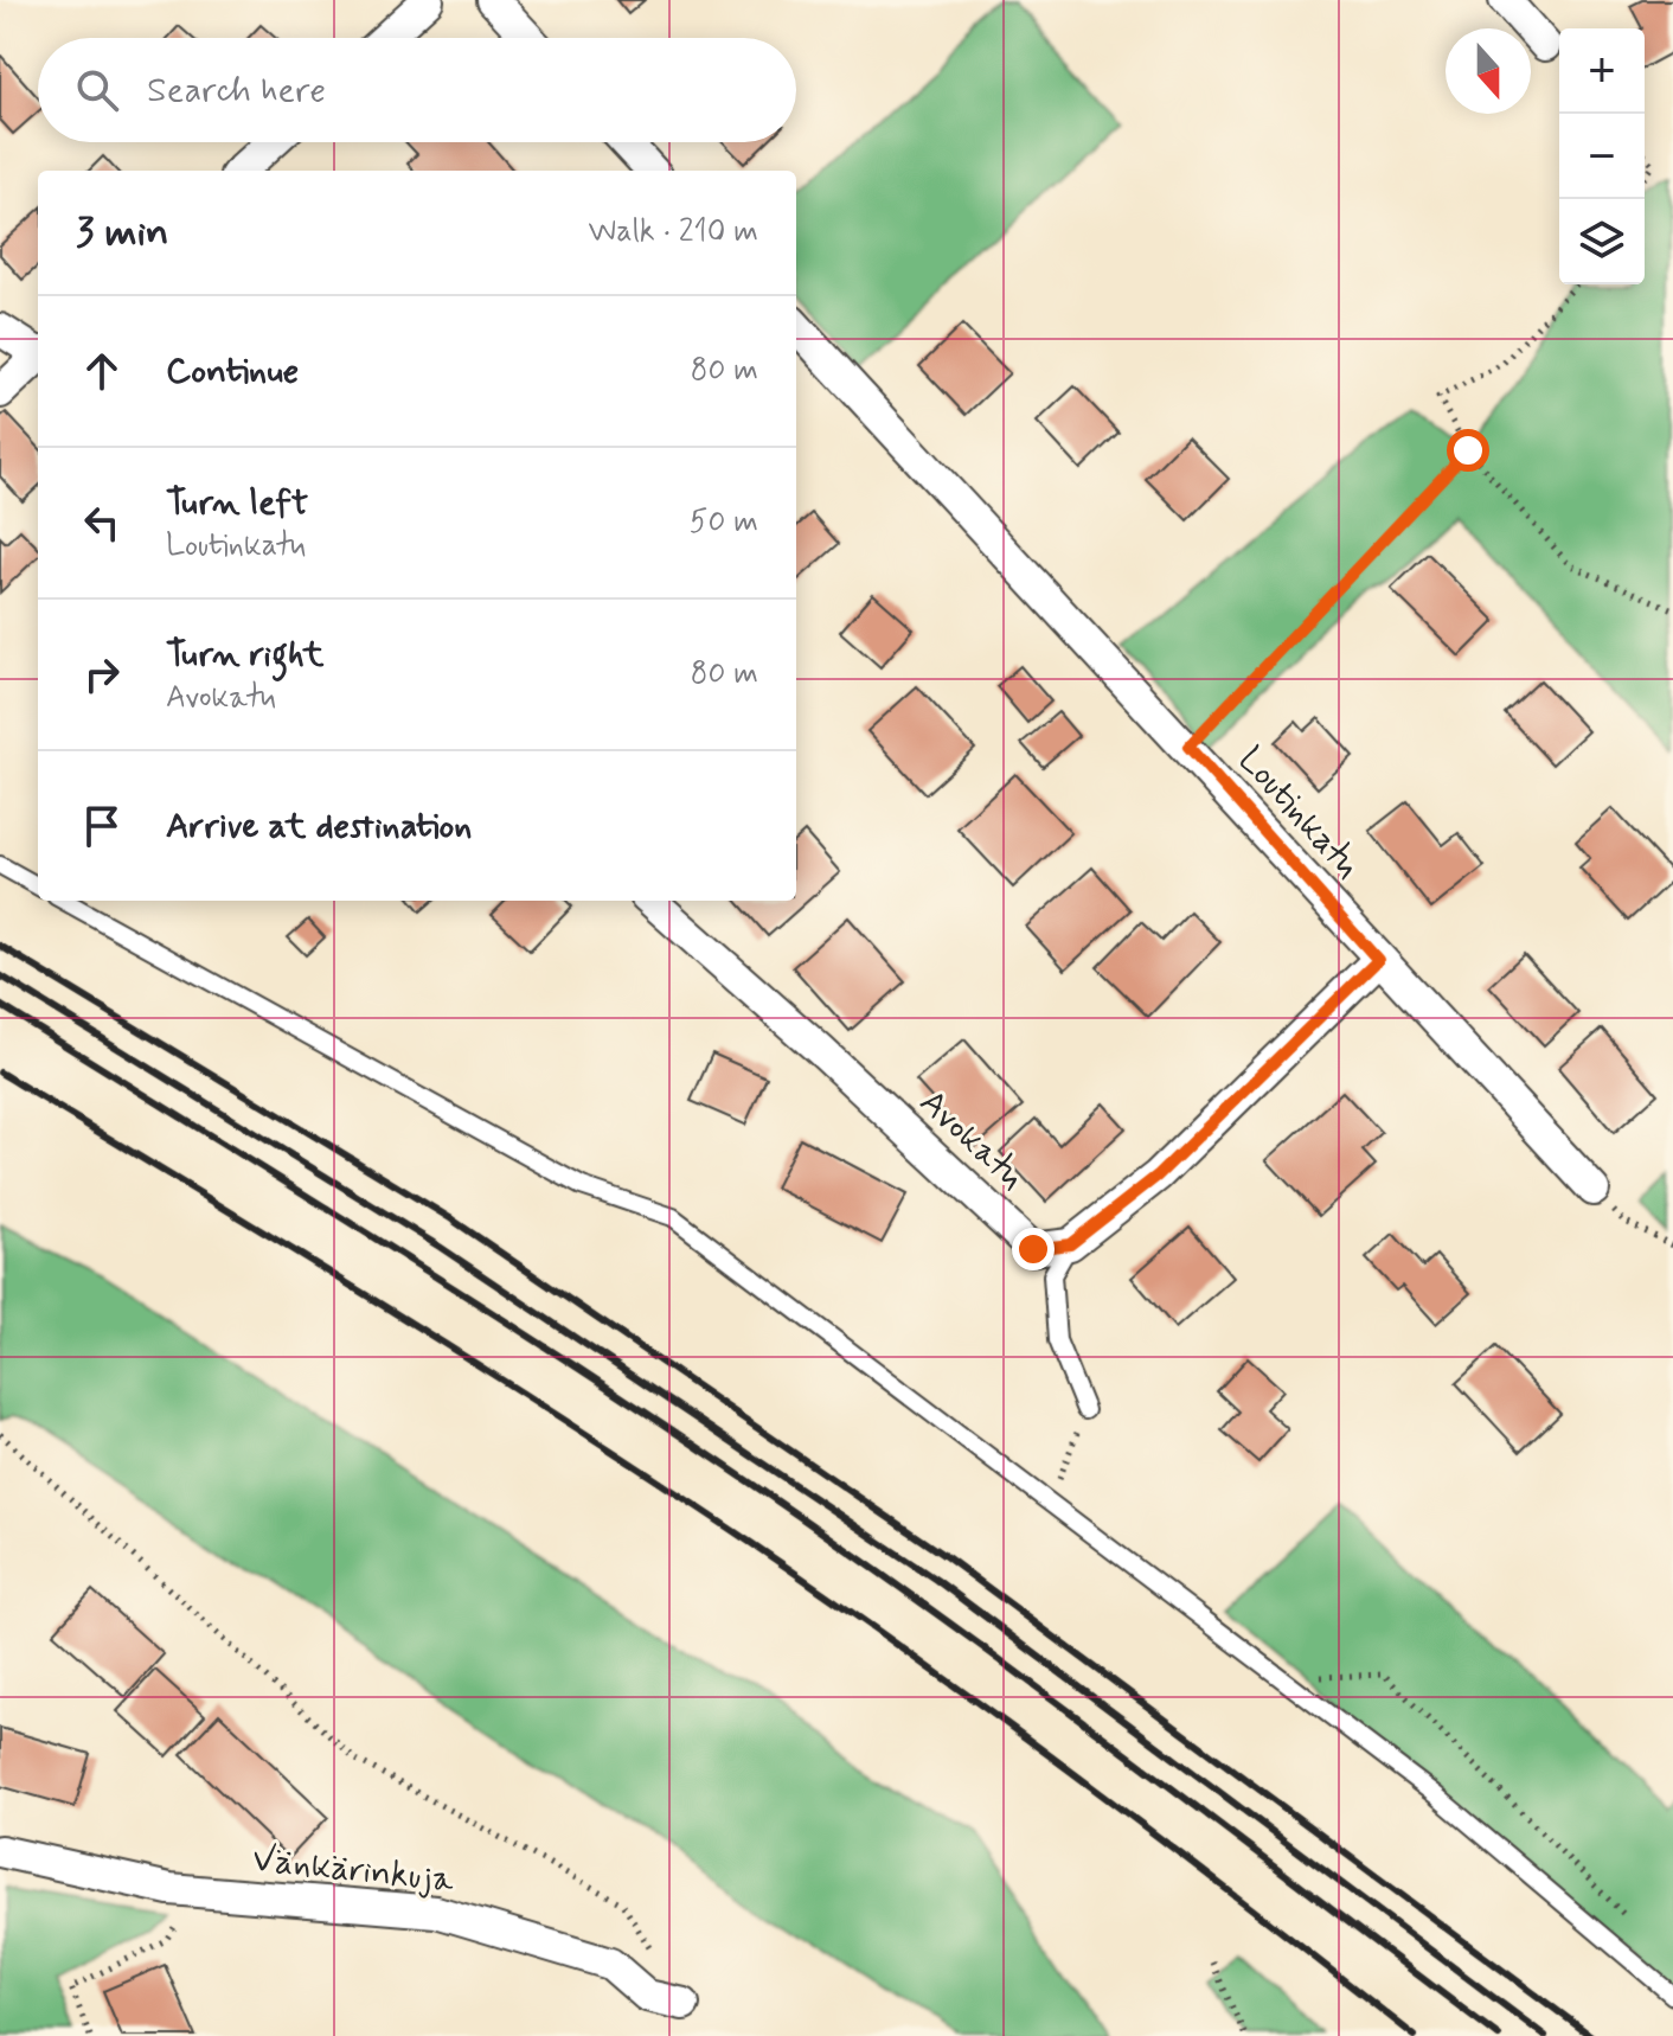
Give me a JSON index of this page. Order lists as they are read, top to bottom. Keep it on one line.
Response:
{"streets":{"street":["Loutinkatu","Avokatu","Vänkärinkuja"]},"north":"bottom","page":{"map_buttons":["+","−"],"search":"Search here","heading":["3 min","Walk · 210 m"],"list":[["Continue","80 m"],["Turn left","Loutinkatu","50 m"],["Turn right","Avokatu","80 m"],"Arrive at destination"]}}
